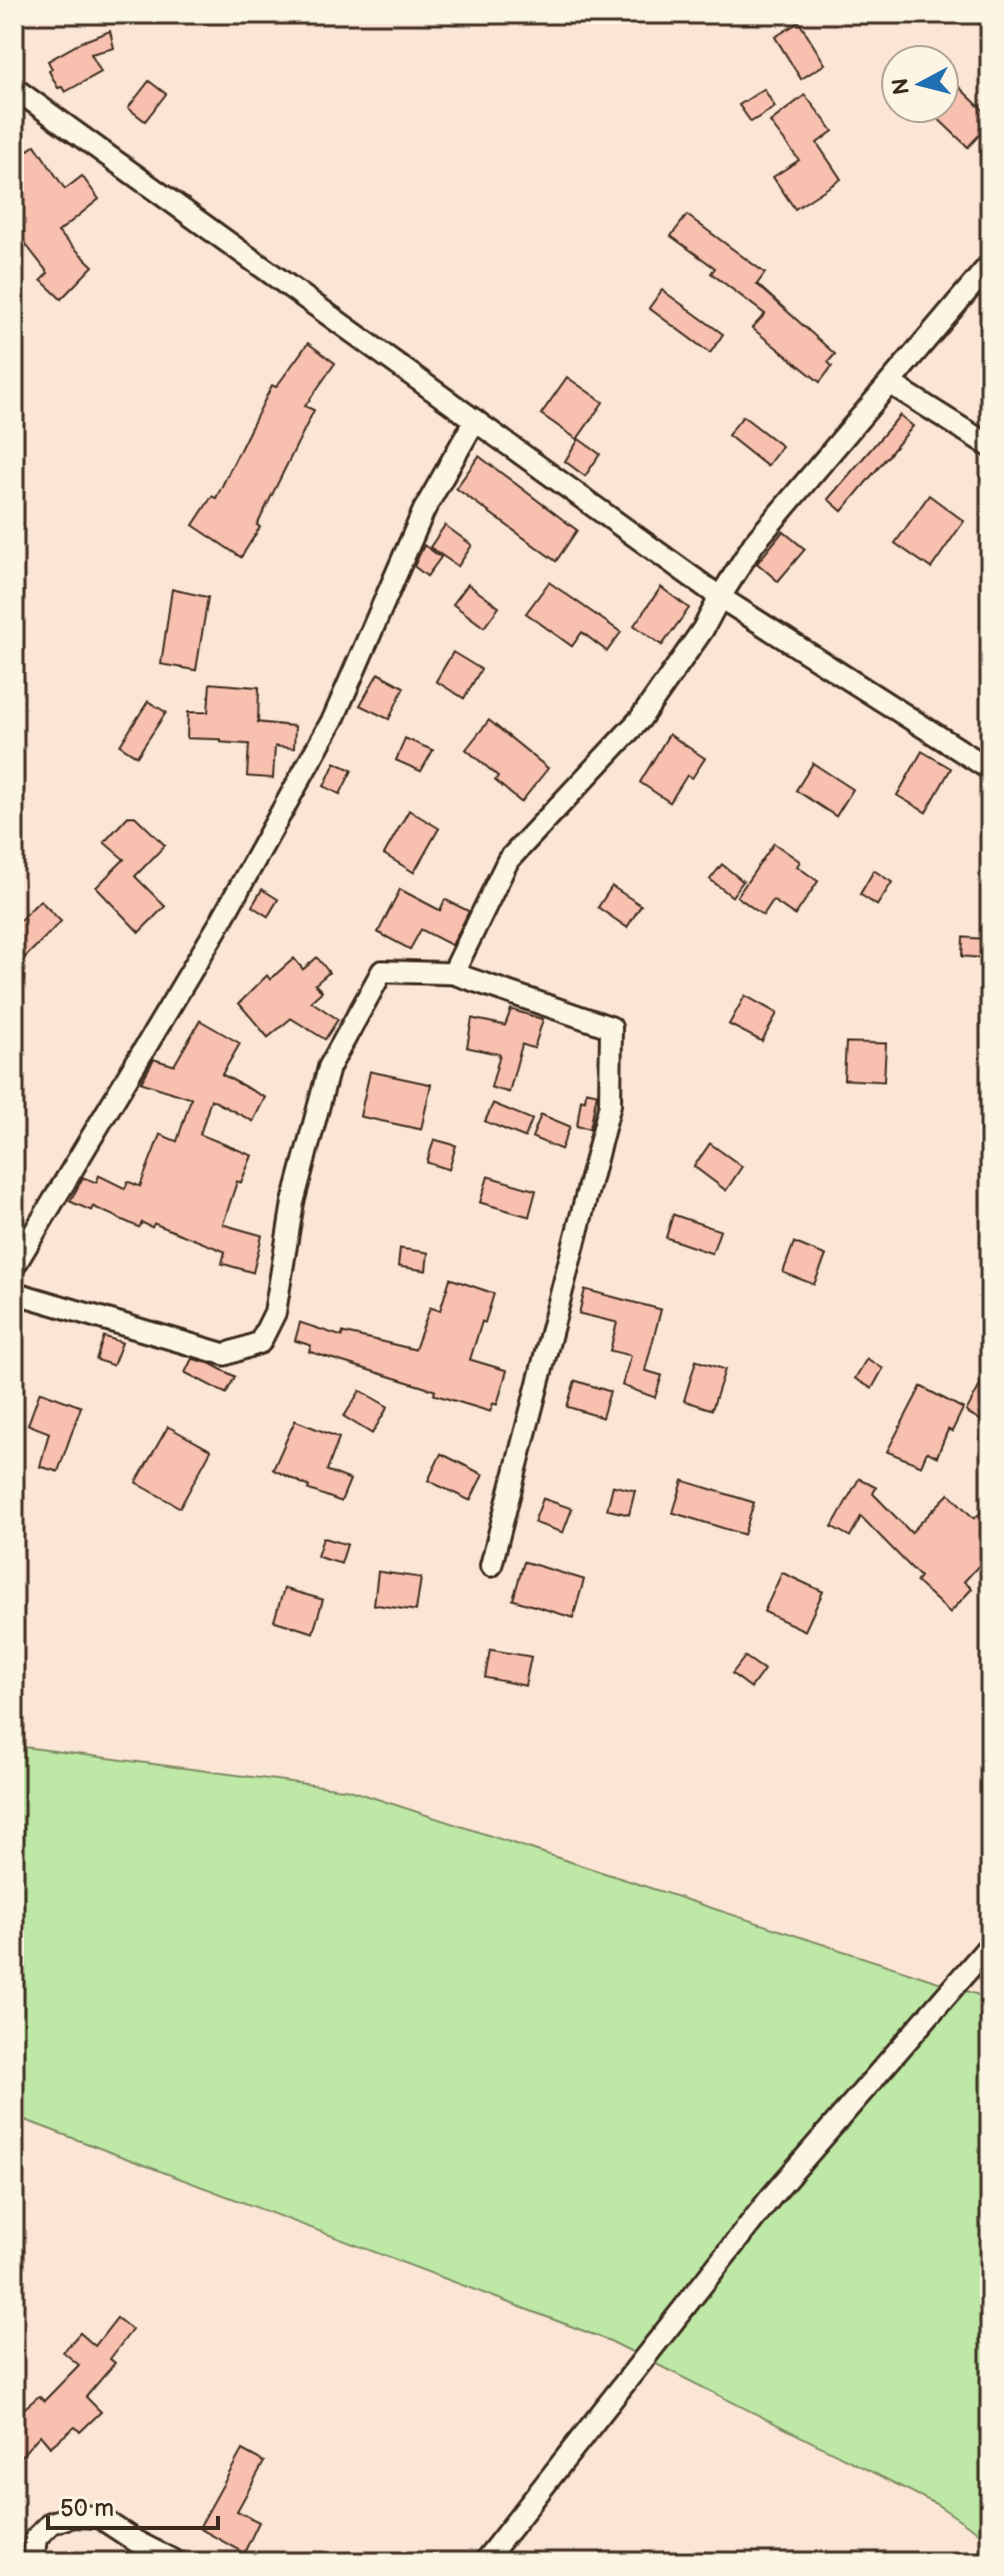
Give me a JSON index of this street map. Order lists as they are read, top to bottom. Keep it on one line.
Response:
{"scale_bar":"50 m","north":"left"}
